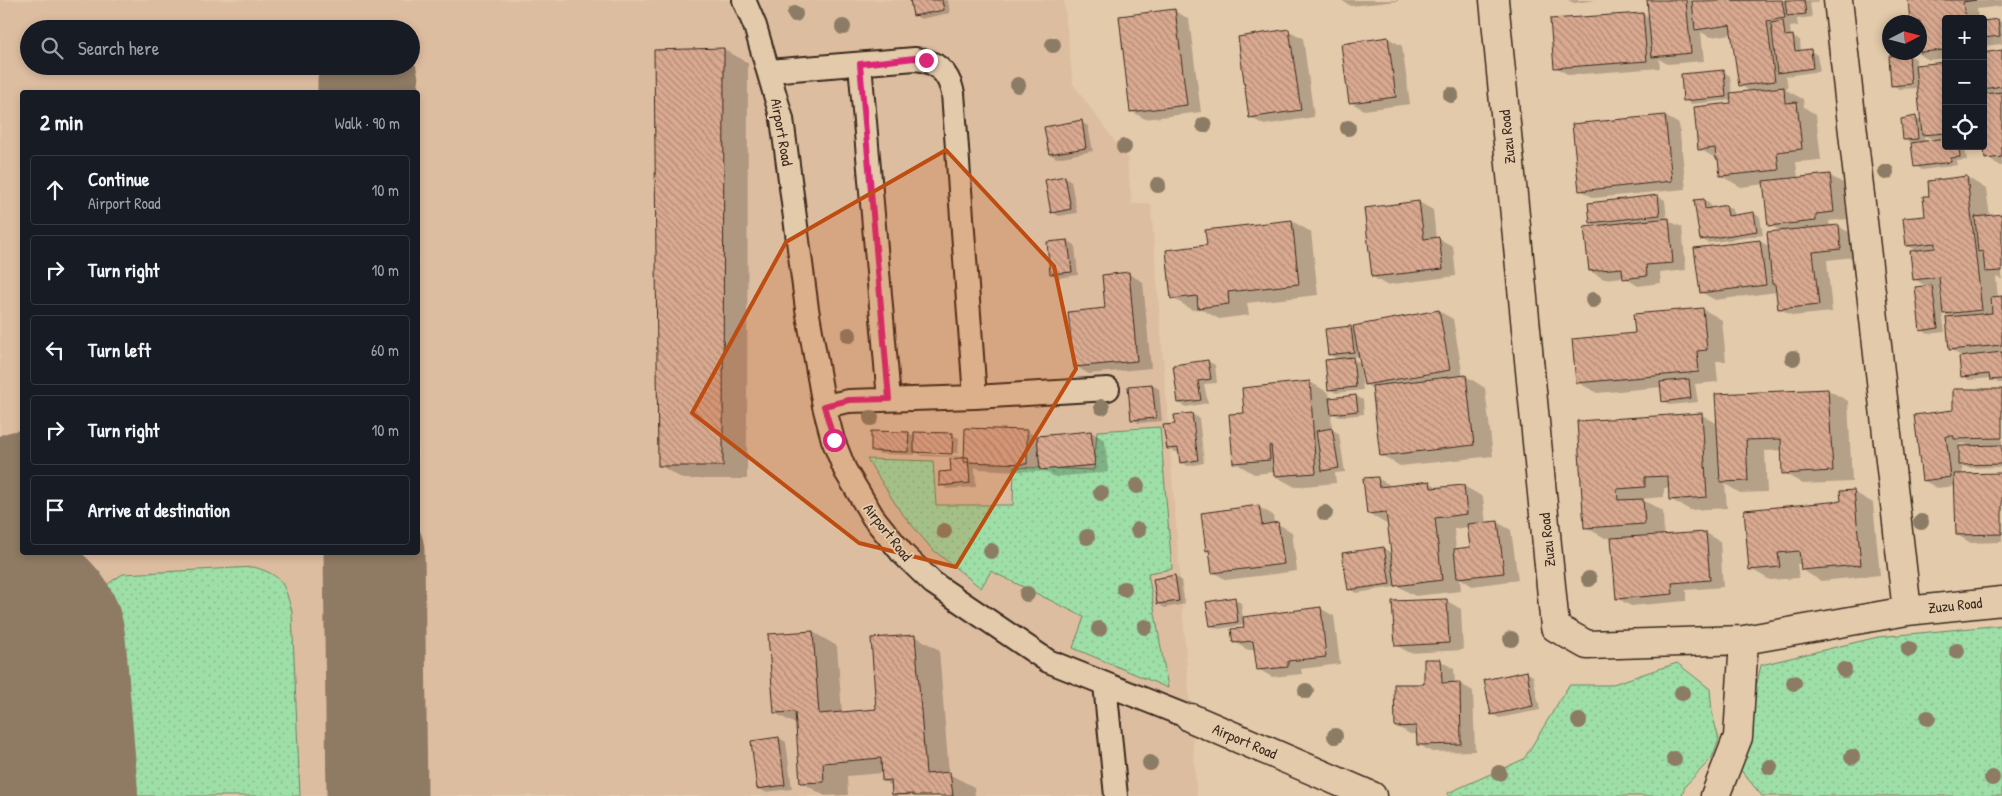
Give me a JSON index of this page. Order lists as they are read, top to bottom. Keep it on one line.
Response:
{"streets":{"street":["Airport Road","Zuzu Road"]},"north":"right","page":{"map_buttons":["+","−"],"search":"Search here","heading":["2 min","Walk · 90 m"],"list":[["Continue","Airport Road","10 m"],["Turn right","10 m"],["Turn left","60 m"],["Turn right","10 m"],"Arrive at destination"]}}
